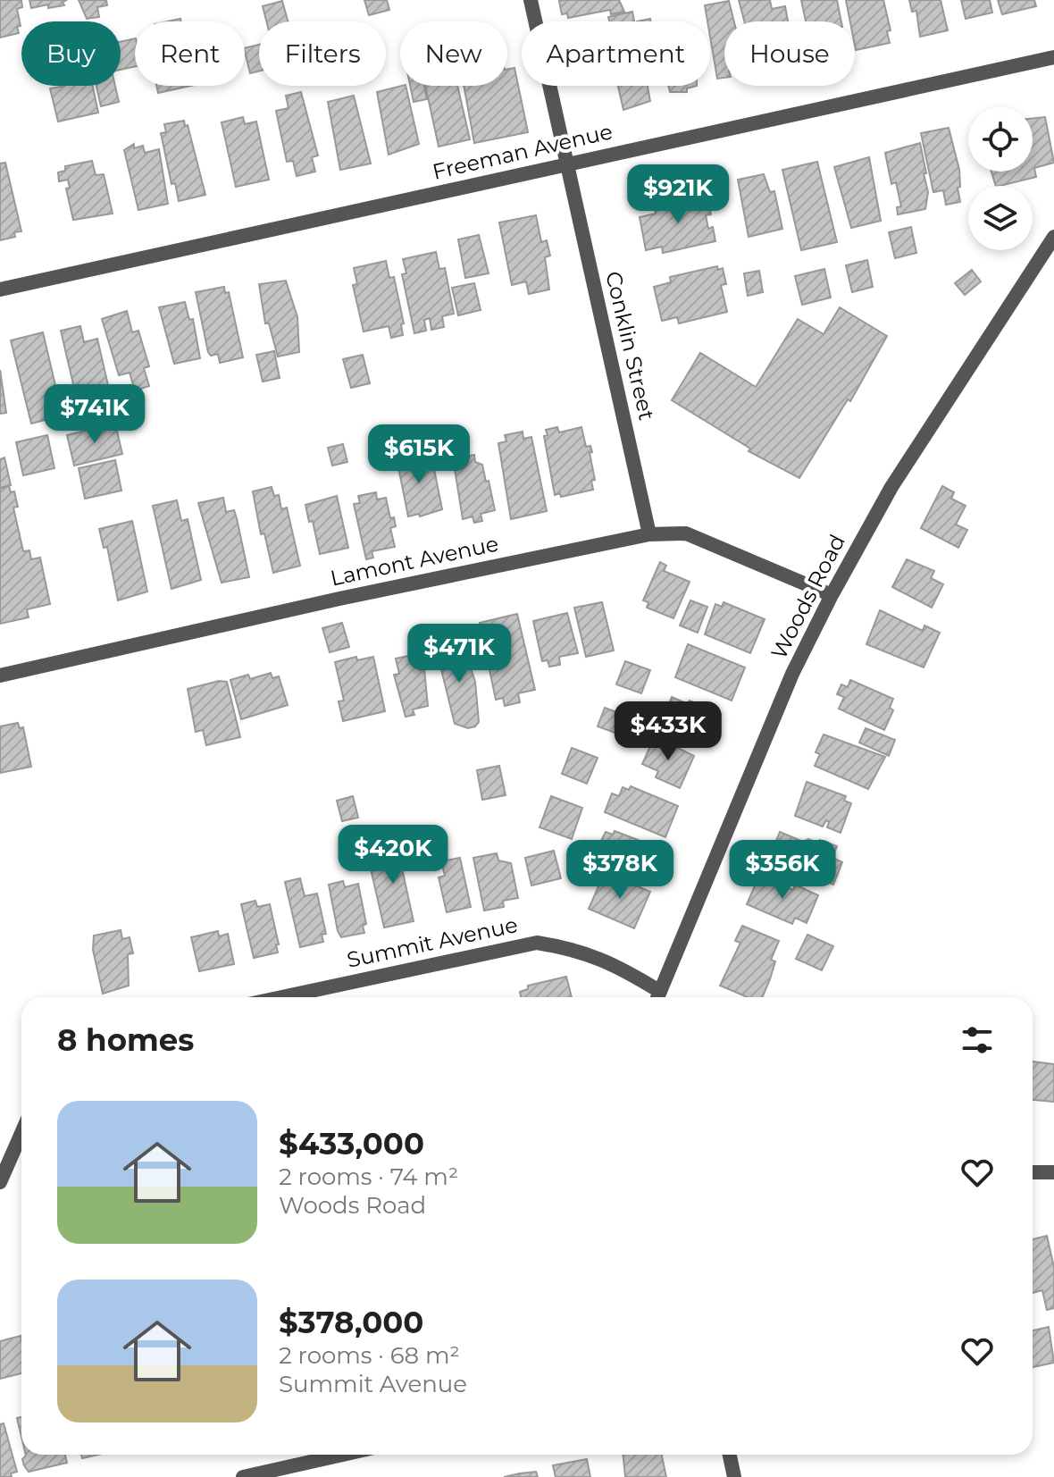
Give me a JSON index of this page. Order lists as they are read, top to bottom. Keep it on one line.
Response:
{"streets":{"street":["Freeman Avenue","Conklin Street","Lamont Avenue","Woods Road","Summit Avenue"]},"crossings":[["Freeman Avenue","Conklin Street"],["Conklin Street","Lamont Avenue"],["Lamont Avenue","Woods Road"],["Woods Road","Summit Avenue"]],"page":{"chip":["Buy","Rent","Filters","New","Apartment","House"],"price":["$921K","$741K","$615K","$471K","$433K","$420K","$378K","$356K"],"heading":"8 homes","list":[{"name":"$433,000","note":"2 rooms · 74 m² · Woods Road"},{"name":"$378,000","note":"2 rooms · 68 m² · Summit Avenue"}]}}
